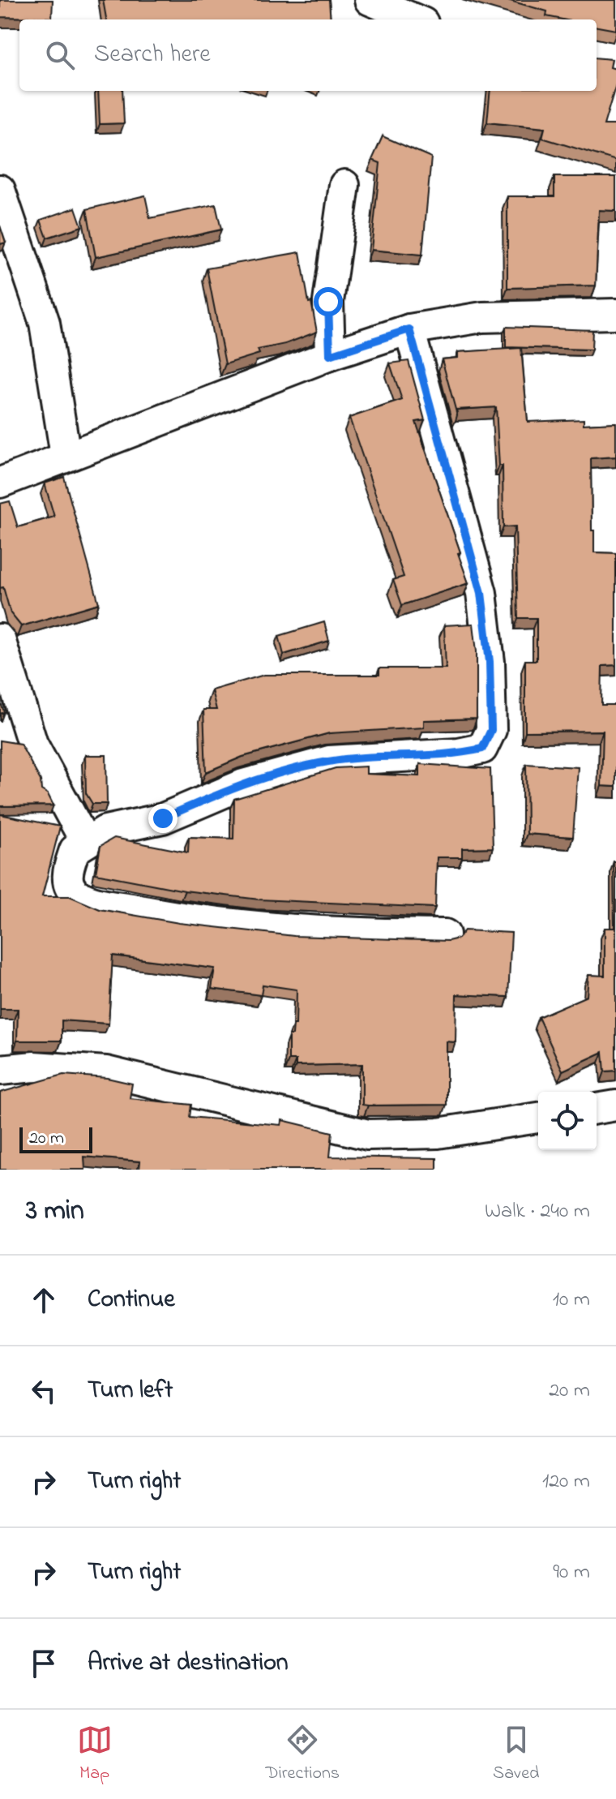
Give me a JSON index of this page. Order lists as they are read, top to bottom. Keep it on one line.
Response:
{"scale_bar":"20 m","page":{"search":"Search here","scale":"20 m","heading":["3 min","Walk · 240 m"],"list":[["Continue","10 m"],["Turn left","20 m"],["Turn right","120 m"],["Turn right","90 m"],"Arrive at destination"],"nav":["Map","Directions","Saved"]}}
